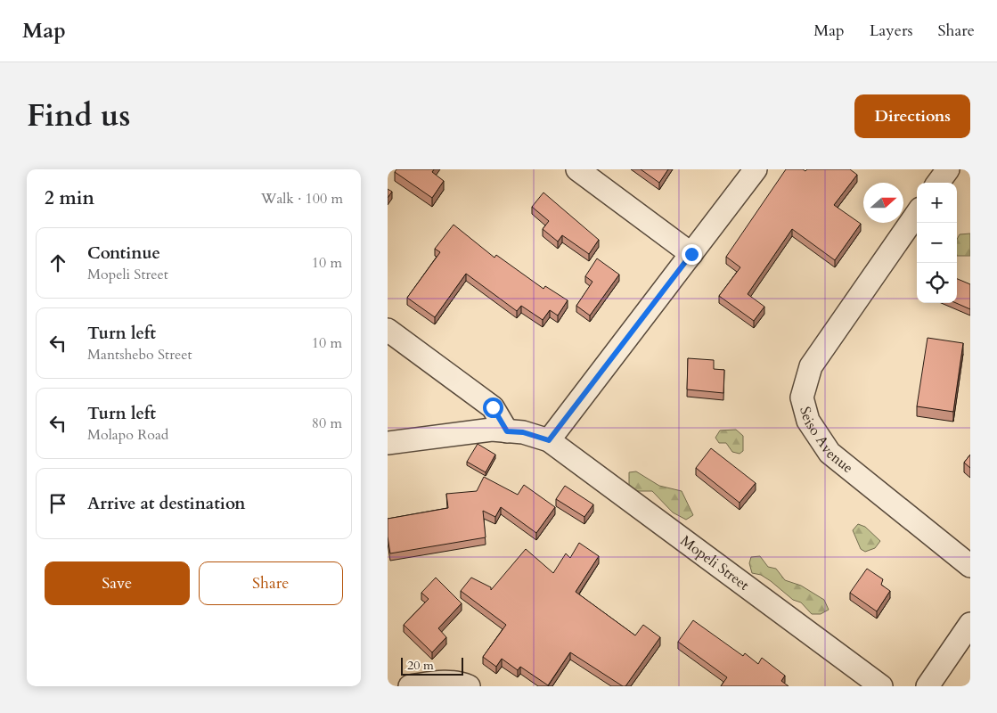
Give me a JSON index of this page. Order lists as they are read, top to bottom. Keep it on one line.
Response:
{"streets":{"street":["Seiso Avenue","Mopeli Street"]},"scale_bar":"20 m","north":"right","page":{"header":"Map","nav":["Map","Layers","Share"],"title":"Find us","buttons":["Directions",["Save","Share"]],"heading":["2 min","Walk · 100 m"],"map_buttons":["+","−"],"list":[["Continue","Mopeli Street","10 m"],["Turn left","Mantshebo Street","10 m"],["Turn left","Molapo Road","80 m"],"Arrive at destination"],"scale":"20 m"}}
